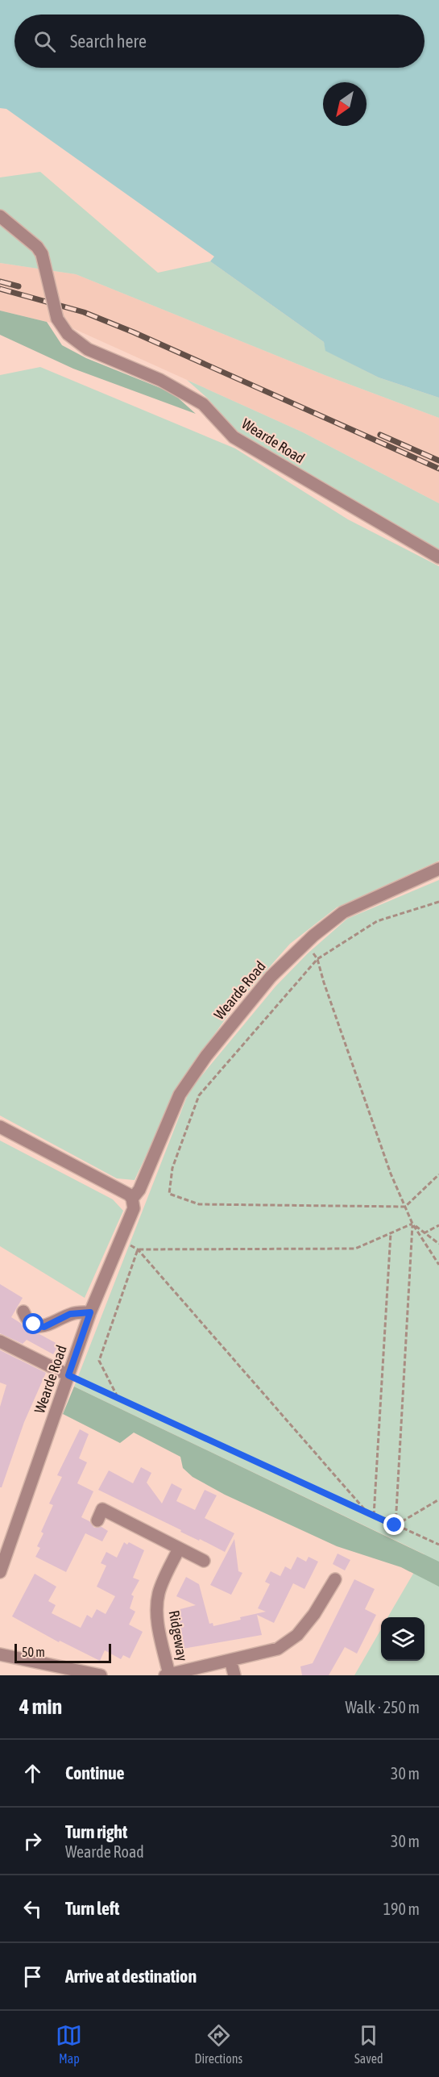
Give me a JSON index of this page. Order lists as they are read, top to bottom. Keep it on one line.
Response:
{"streets":{"street":["Wearde Road","Ridgeway"]},"scale_bar":"50 m","north":"bottom left","page":{"search":"Search here","scale":"50 m","heading":["4 min","Walk · 250 m"],"list":[["Continue","30 m"],["Turn right","Wearde Road","30 m"],["Turn left","190 m"],"Arrive at destination"],"nav":["Map","Directions","Saved"]}}
